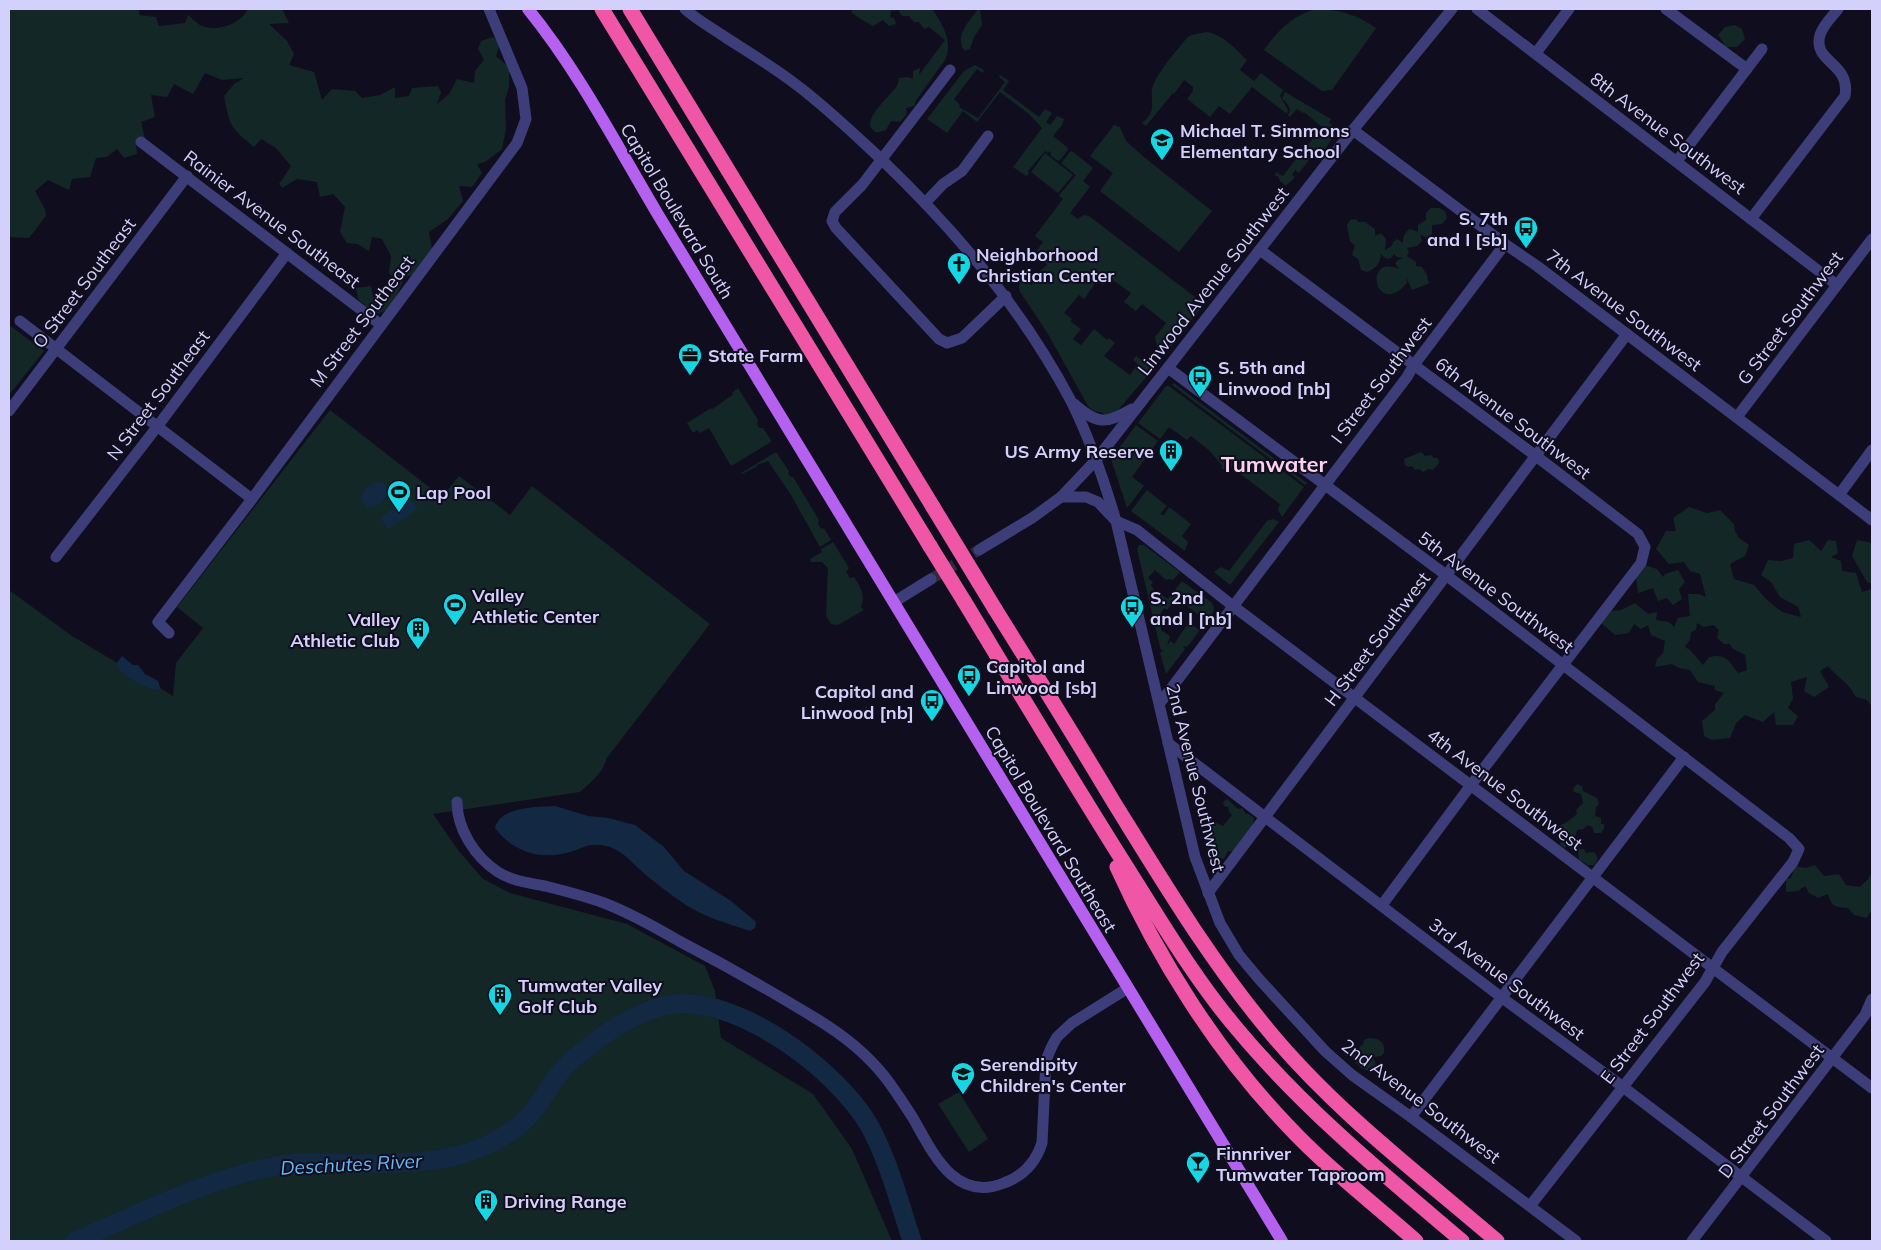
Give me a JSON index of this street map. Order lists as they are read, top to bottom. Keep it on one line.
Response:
{"streets":{"main road":["Capitol Boulevard South","Capitol Boulevard Southeast"],"street":["8th Avenue Southwest","Rainier Avenue Southeast","Linwood Avenue Southwest","O Street Southeast","7th Avenue Southwest","G Street Southwest","M Street Southeast","I Street Southwest","N Street Southeast","6th Avenue Southwest","5th Avenue Southwest","H Street Southwest","2nd Avenue Southwest","4th Avenue Southwest","3rd Avenue Southwest","E Street Southwest","D Street Southwest"]},"crossings":[["8th Avenue Southwest","G Street Southwest"],["Capitol Boulevard South","Capitol Boulevard Southeast"],["Rainier Avenue Southeast","O Street Southeast"],["Rainier Avenue Southeast","M Street Southeast"],["Rainier Avenue Southeast","N Street Southeast"],["Linwood Avenue Southwest","7th Avenue Southwest"],["Linwood Avenue Southwest","6th Avenue Southwest"],["Linwood Avenue Southwest","5th Avenue Southwest"],["Linwood Avenue Southwest","2nd Avenue Southwest"],["7th Avenue Southwest","G Street Southwest"],["7th Avenue Southwest","I Street Southwest"],["7th Avenue Southwest","H Street Southwest"],["I Street Southwest","6th Avenue Southwest"],["I Street Southwest","5th Avenue Southwest"],["I Street Southwest","2nd Avenue Southwest"],["I Street Southwest","4th Avenue Southwest"],["6th Avenue Southwest","5th Avenue Southwest"],["6th Avenue Southwest","H Street Southwest"],["5th Avenue Southwest","H Street Southwest"],["5th Avenue Southwest","E Street Southwest"],["H Street Southwest","2nd Avenue Southwest"],["H Street Southwest","4th Avenue Southwest"],["H Street Southwest","3rd Avenue Southwest"],["2nd Avenue Southwest","4th Avenue Southwest"],["2nd Avenue Southwest","3rd Avenue Southwest"],["2nd Avenue Southwest","E Street Southwest"],["4th Avenue Southwest","E Street Southwest"],["4th Avenue Southwest","D Street Southwest"],["3rd Avenue Southwest","E Street Southwest"],["3rd Avenue Southwest","D Street Southwest"]],"districts":["Tumwater"],"water":["Deschutes River"],"places":{"school or university":["Michael T. Simmons Elementary School","Serendipity Children's Center"],"bus stop":["S. 7th and I [sb]","S. 5th and Linwood [nb]","S. 2nd and I [nb]","Capitol and Linwood [sb]","Capitol and Linwood [nb]"],"church":["Neighborhood Christian Center"],"office":["State Farm"],"building":["US Army Reserve","Valley Athletic Club","Tumwater Valley Golf Club","Driving Range"],"sports":["Lap Pool","Valley Athletic Center"],"bar":["Finnriver Tumwater Taproom"]}}
